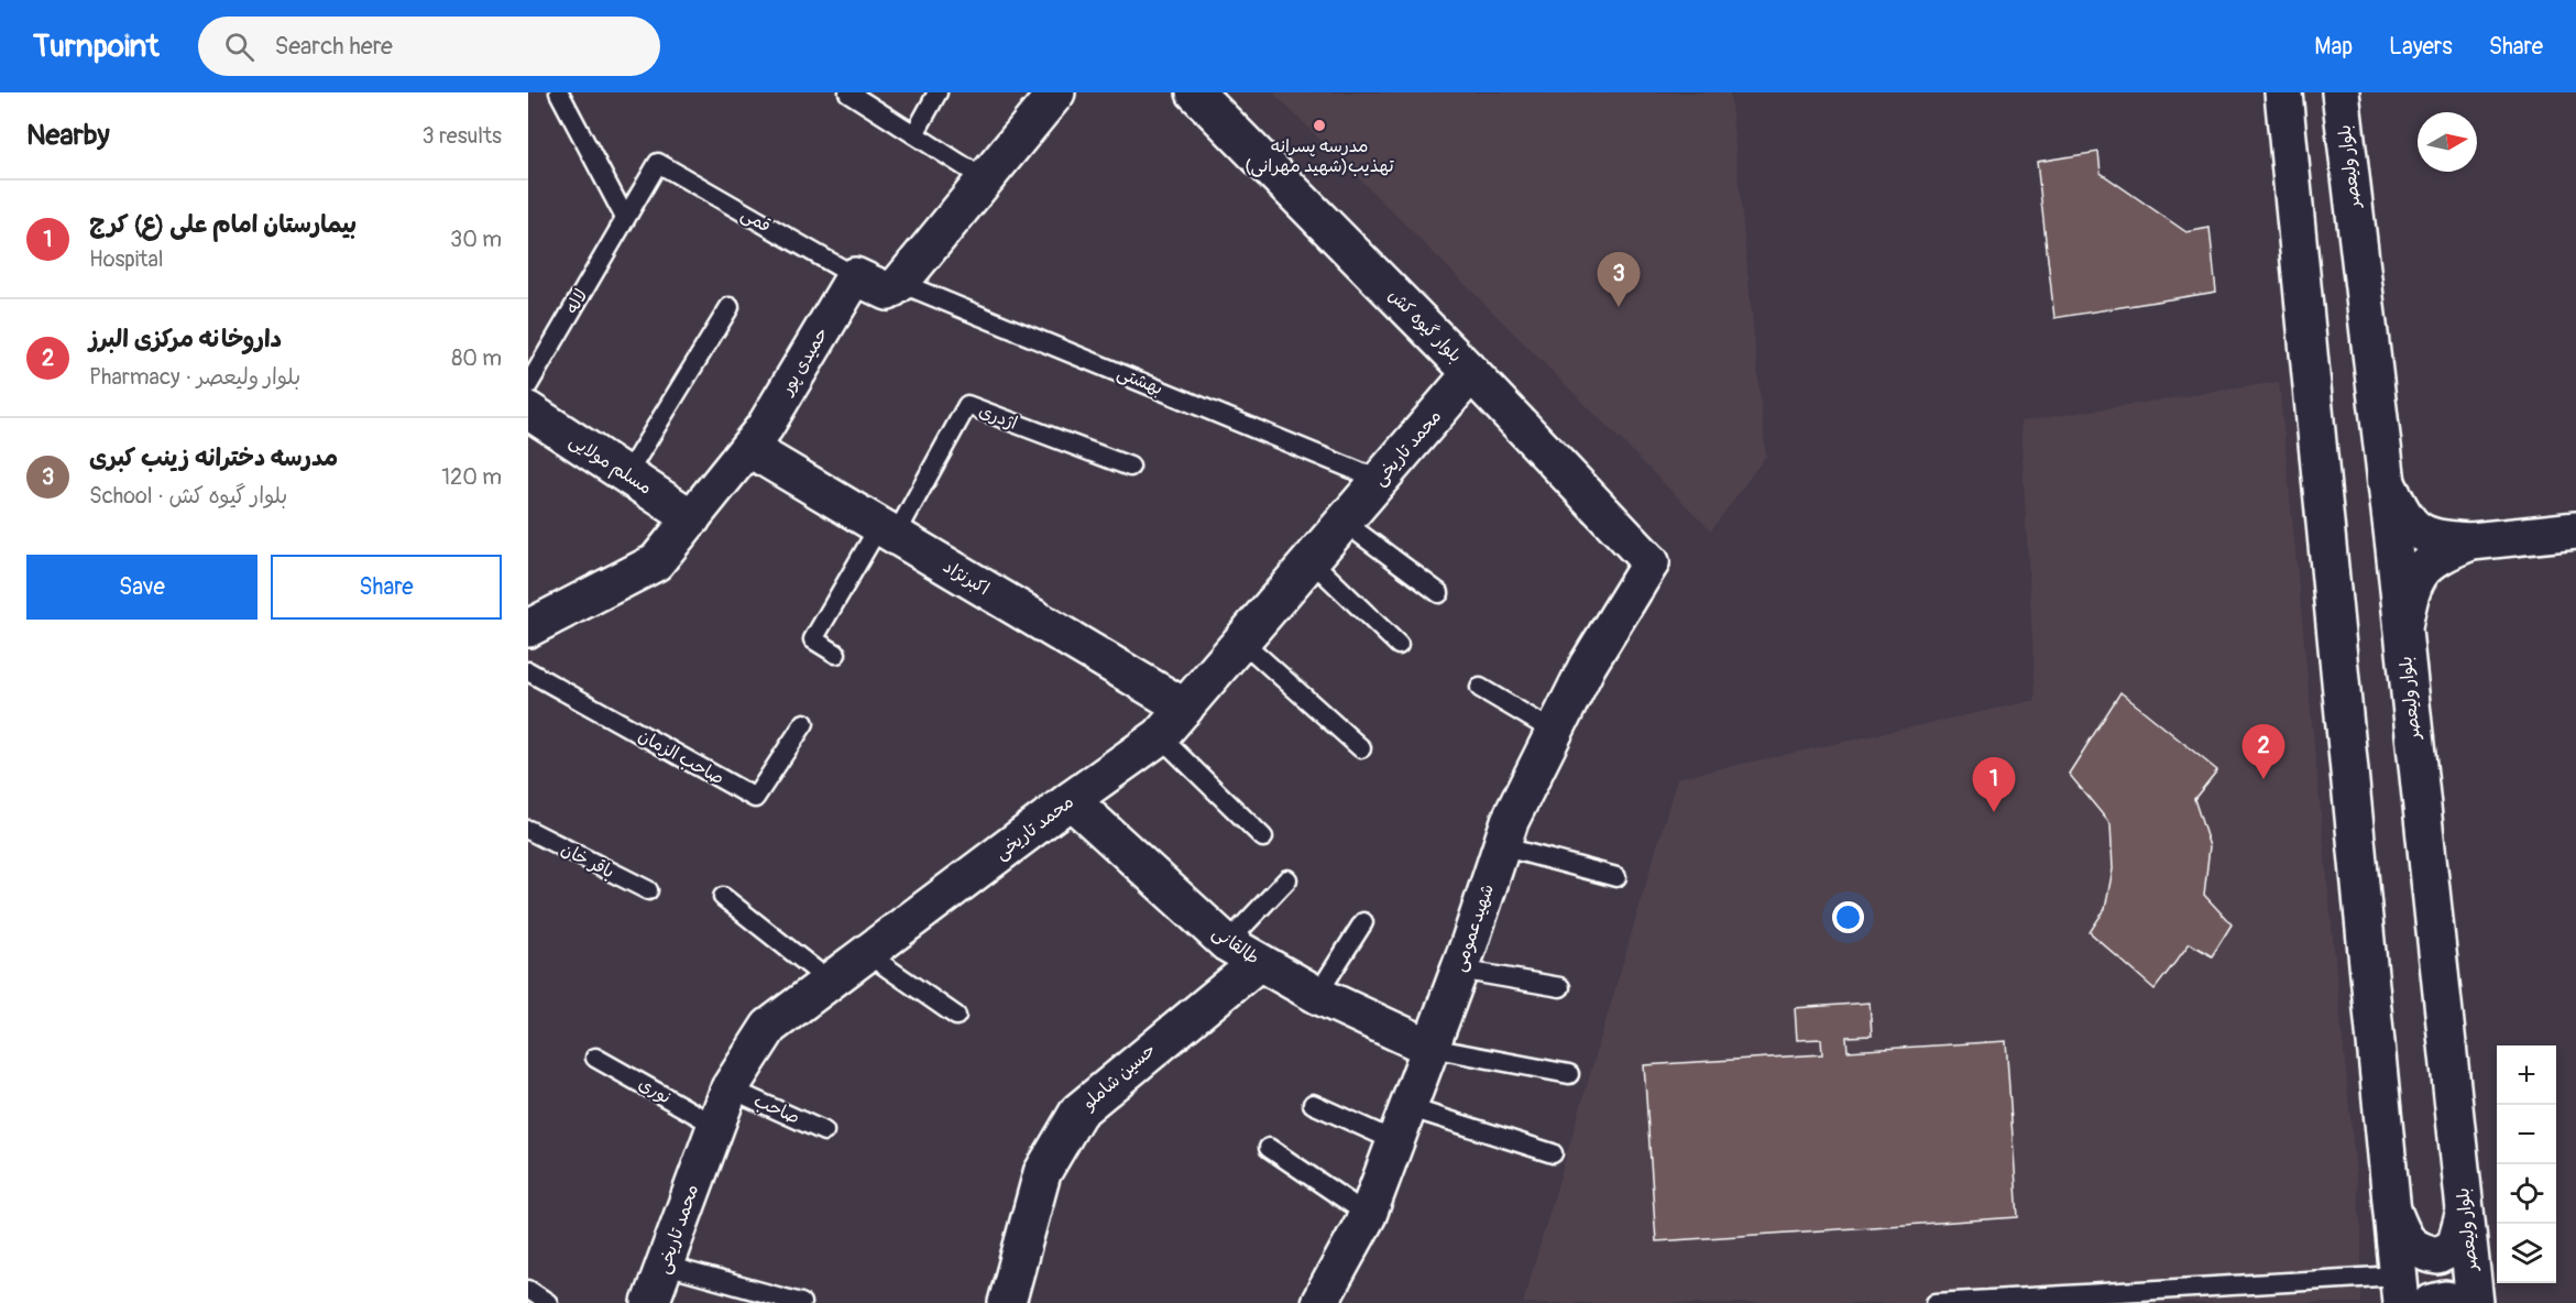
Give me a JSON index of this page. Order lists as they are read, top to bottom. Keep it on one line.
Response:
{"streets":{"street":["بلوار ولیعصر","بلوار گیوه کش","حمیدی پور","محمد تاریخی","مسلم مولایی","اکبرنژاد","شهیدعمومی","طالقانی","حسین شاملو"],"lane":["قمی","لاله","بهشتی","اژدری","صاحب الزمان","باقر خان","نوری","صاحب"]},"crossings":[["قمی","لاله"],["قمی","حمیدی پور"],["بلوار گیوه کش","محمد تاریخی"],["بلوار گیوه کش","شهیدعمومی"],["حمیدی پور","مسلم مولایی"],["حمیدی پور","اکبرنژاد"],["بهشتی","محمد تاریخی"],["اژدری","اکبرنژاد"],["محمد تاریخی","اکبرنژاد"],["محمد تاریخی","طالقانی"],["محمد تاریخی","نوری"],["محمد تاریخی","صاحب"],["شهیدعمومی","طالقانی"],["طالقانی","حسین شاملو"]],"places":["مدرسه پسرانه تهذیب(شهید مهرانی)"],"north":"right","page":{"header":"Turnpoint","search":"Search here","nav":["Map","Layers","Share"],"heading":["Nearby","3 results"],"list":[{"mark":"1","name":"بیمارستان امام علی (ع) کرج","note":"Hospital","value":"30 m"},{"mark":"2","name":"داروخانه مرکزی البرز","note":"Pharmacy · بلوار ولیعصر","value":"80 m"},{"mark":"3","name":"مدرسه دخترانه زینب کبری","note":"School · بلوار گیوه کش","value":"120 m"}],"pins":["3","2","1"],"buttons":["Save","Share"],"map_buttons":["+","−"]}}
